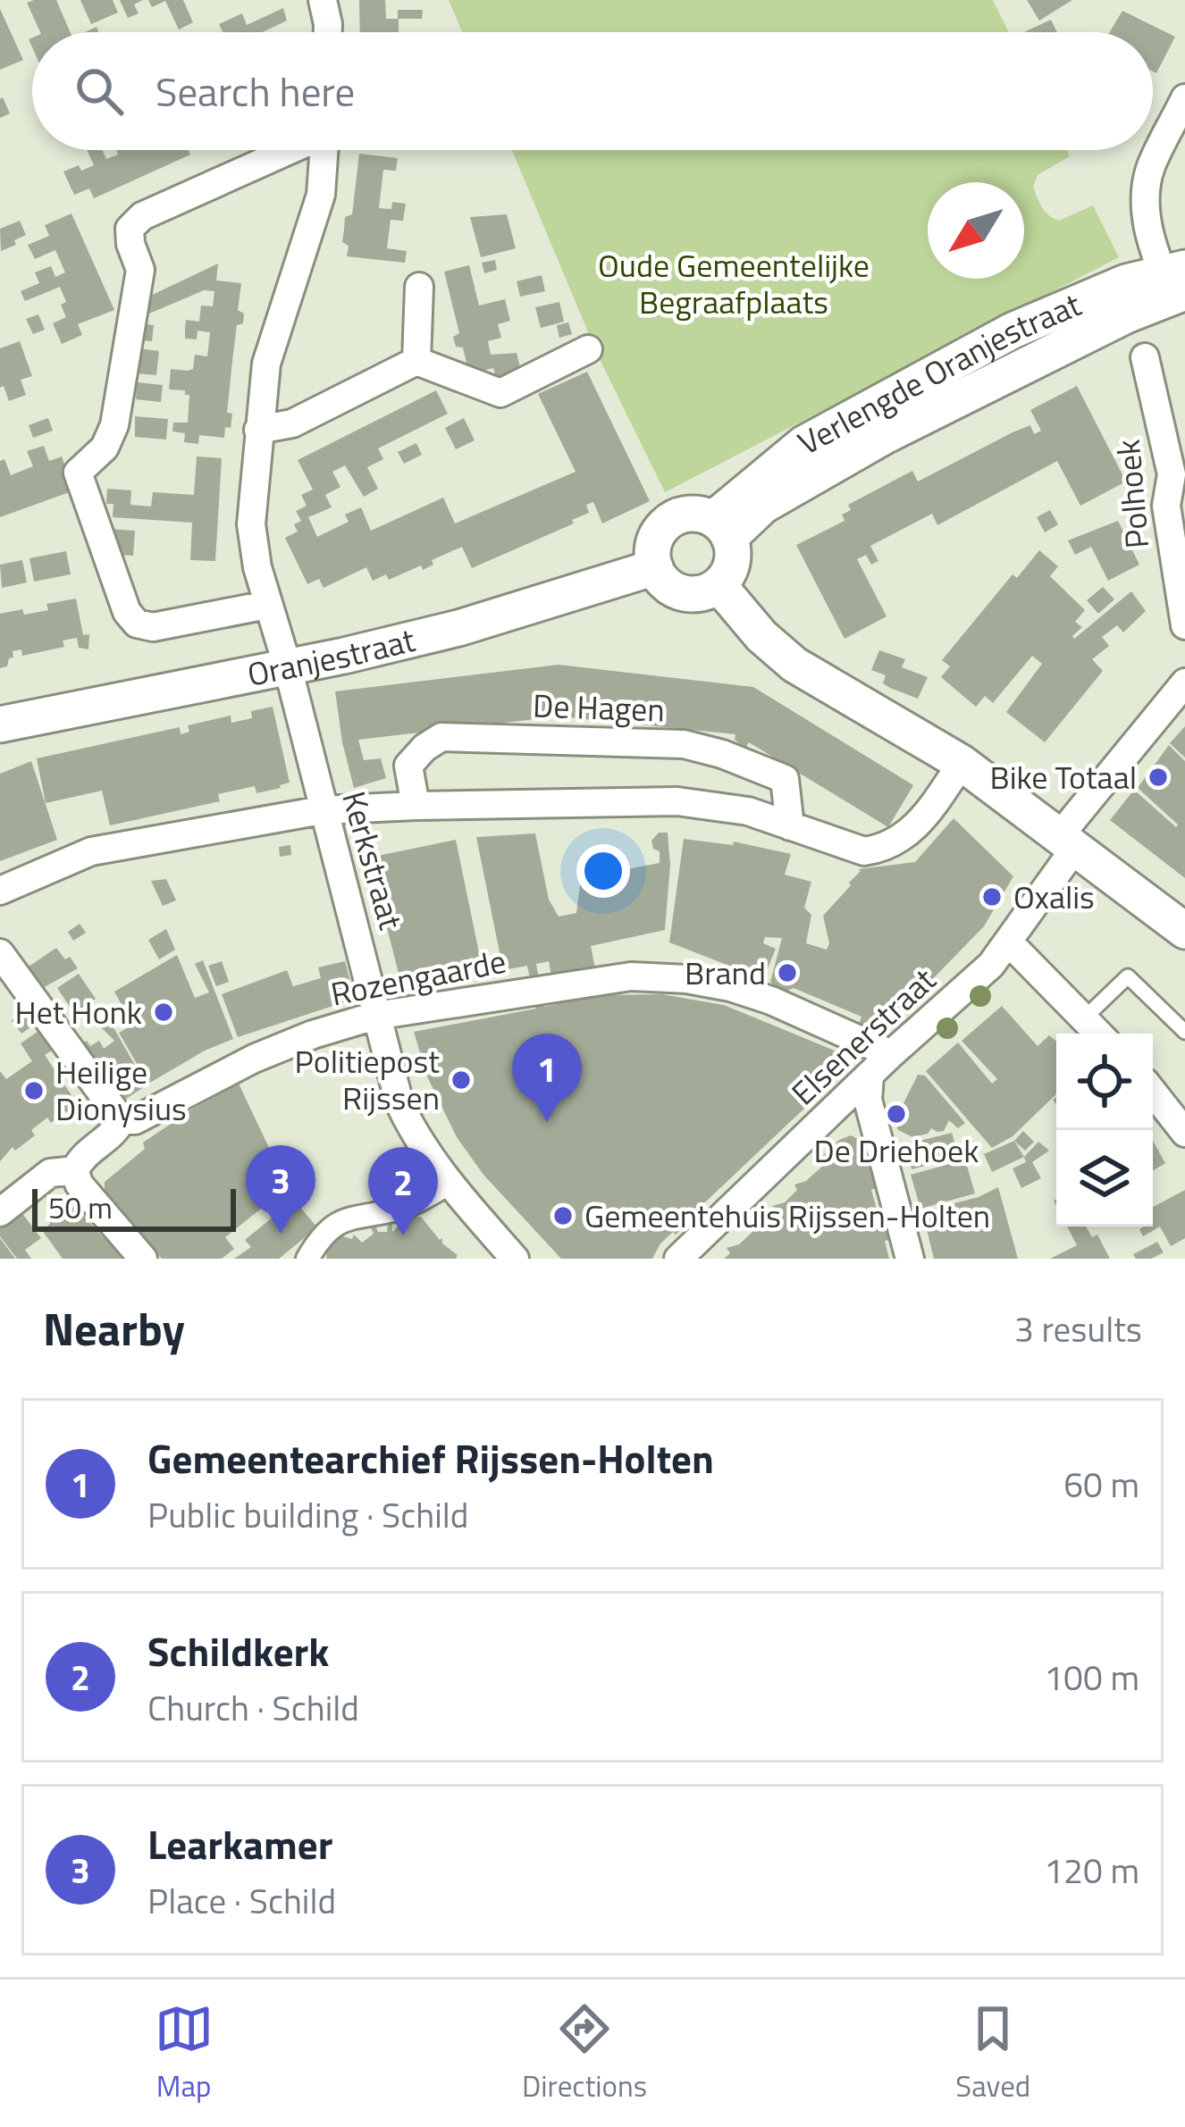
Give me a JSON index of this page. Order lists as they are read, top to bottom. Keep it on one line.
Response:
{"streets":{"street":["Verlengde Oranjestraat","Polhoek","Oranjestraat","De Hagen","Kerkstraat","Rozengaarde","Elsenerstraat"]},"crossings":[["Verlengde Oranjestraat","Oranjestraat"],["Oranjestraat","Kerkstraat"],["Kerkstraat","Rozengaarde"],["Rozengaarde","Elsenerstraat"]],"parks":["Oude Gemeentelijke Begraafplaats"],"places":["Bike Totaal","Oxalis","Brand","Het Honk","Politiepost Rijssen","Heilige Dionysius","De Driehoek","Gemeentehuis Rijssen-Holten"],"scale_bar":"50 m","north":"bottom left","page":{"search":"Search here","pins":["1","3","2"],"scale":"50 m","heading":["Nearby","3 results"],"list":[{"mark":"1","name":"Gemeentearchief Rijssen-Holten","note":"Public building · Schild","value":"60 m"},{"mark":"2","name":"Schildkerk","note":"Church · Schild","value":"100 m"},{"mark":"3","name":"Learkamer","note":"Place · Schild","value":"120 m"}],"nav":["Map","Directions","Saved"]}}
